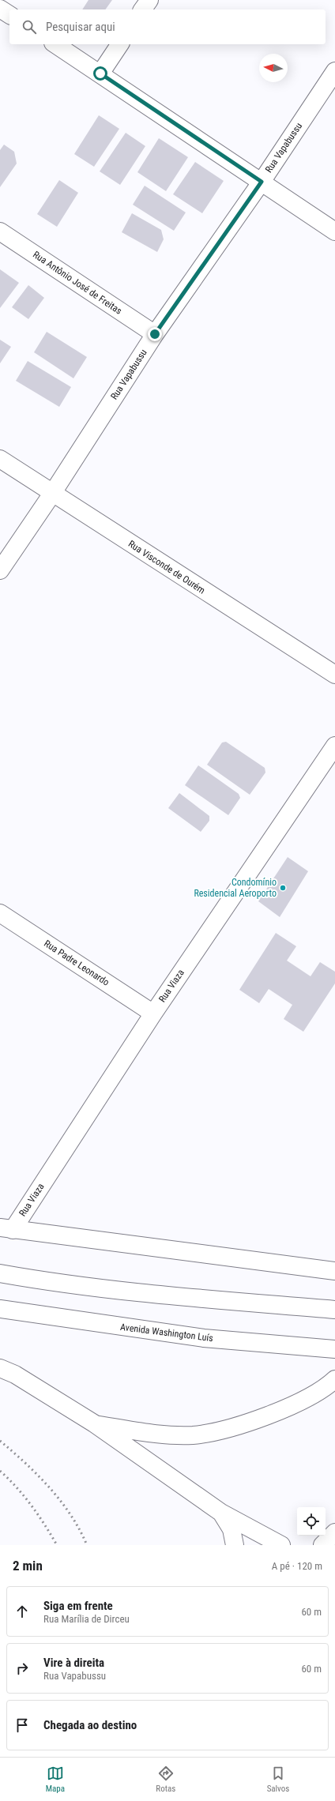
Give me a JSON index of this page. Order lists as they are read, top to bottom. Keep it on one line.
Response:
{"streets":{"main road":["Rua Vapabussu","Rua Antônio José de Freitas","Rua Visconde de Ourém","Rua Padre Leonardo","Rua Viaza","Avenida Washington Luís"]},"crossings":[["Rua Vapabussu","Rua Antônio José de Freitas"],["Rua Vapabussu","Rua Visconde de Ourém"],["Rua Padre Leonardo","Rua Viaza"]],"places":["Condomínio Residencial Aeroporto"],"north":"left","page":{"search":"Pesquisar aqui","heading":["2 min","A pé · 120 m"],"list":[["Siga em frente","Rua Marília de Dirceu","60 m"],["Vire à direita","Rua Vapabussu","60 m"],"Chegada ao destino"],"nav":["Mapa","Rotas","Salvos"]}}
